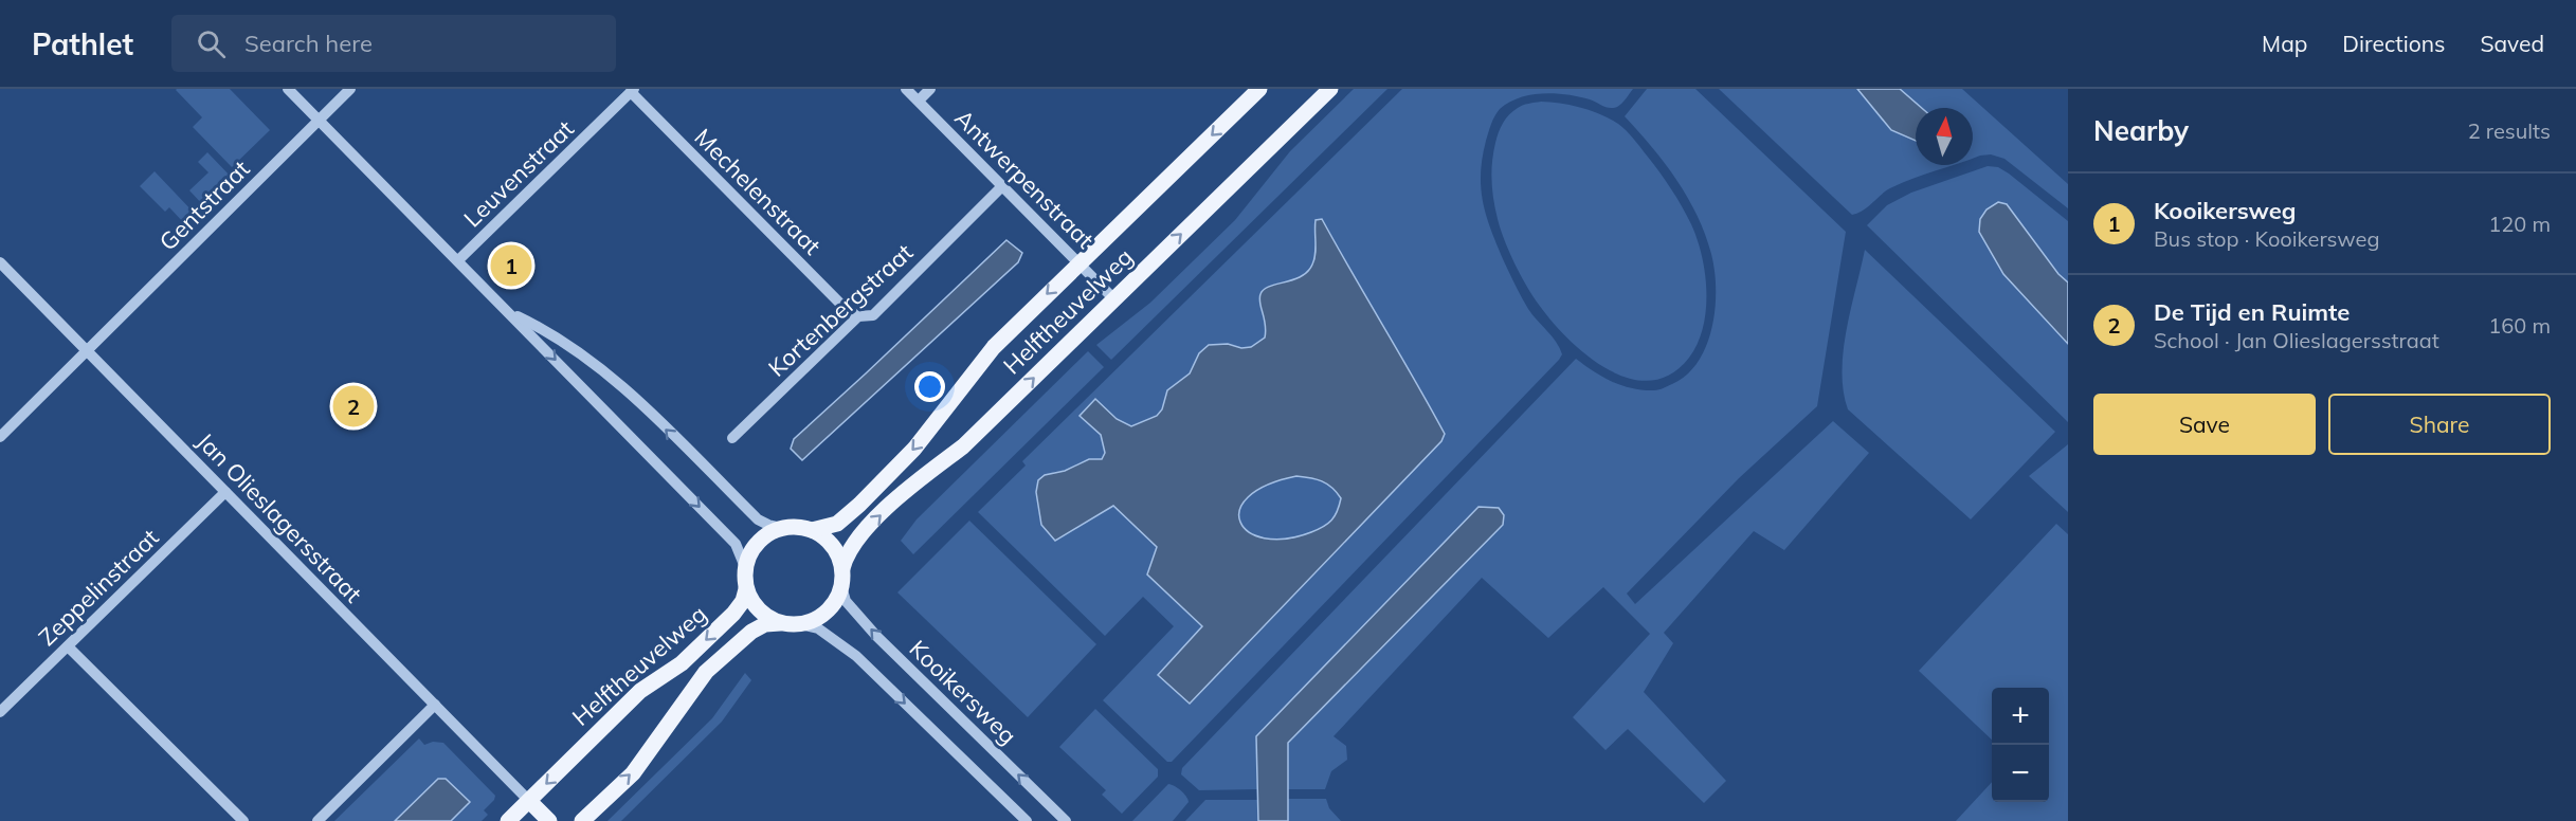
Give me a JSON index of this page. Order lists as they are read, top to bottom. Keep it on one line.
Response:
{"streets":{"main road":["Helftheuvelweg"],"street":["Leuvenstraat","Antwerpenstraat","Mechelenstraat","Gentstraat","Kortenbergstraat","Jan Olieslagersstraat","Zeppelinstraat","Kooikersweg"]},"crossings":[["Leuvenstraat","Mechelenstraat"],["Antwerpenstraat","Kortenbergstraat"],["Antwerpenstraat","Helftheuvelweg"],["Mechelenstraat","Kortenbergstraat"],["Gentstraat","Jan Olieslagersstraat"],["Helftheuvelweg","Jan Olieslagersstraat"],["Helftheuvelweg","Kooikersweg"],["Jan Olieslagersstraat","Zeppelinstraat"]],"north":"top","page":{"header":"Pathlet","search":"Search here","nav":["Map","Directions","Saved"],"heading":["Nearby","2 results"],"list":[{"mark":"1","name":"Kooikersweg","note":"Bus stop · Kooikersweg","value":"120 m"},{"mark":"2","name":"De Tijd en Ruimte","note":"School · Jan Olieslagersstraat","value":"160 m"}],"pins":["1","2"],"buttons":["Save","Share"],"map_buttons":["+","−"]}}
